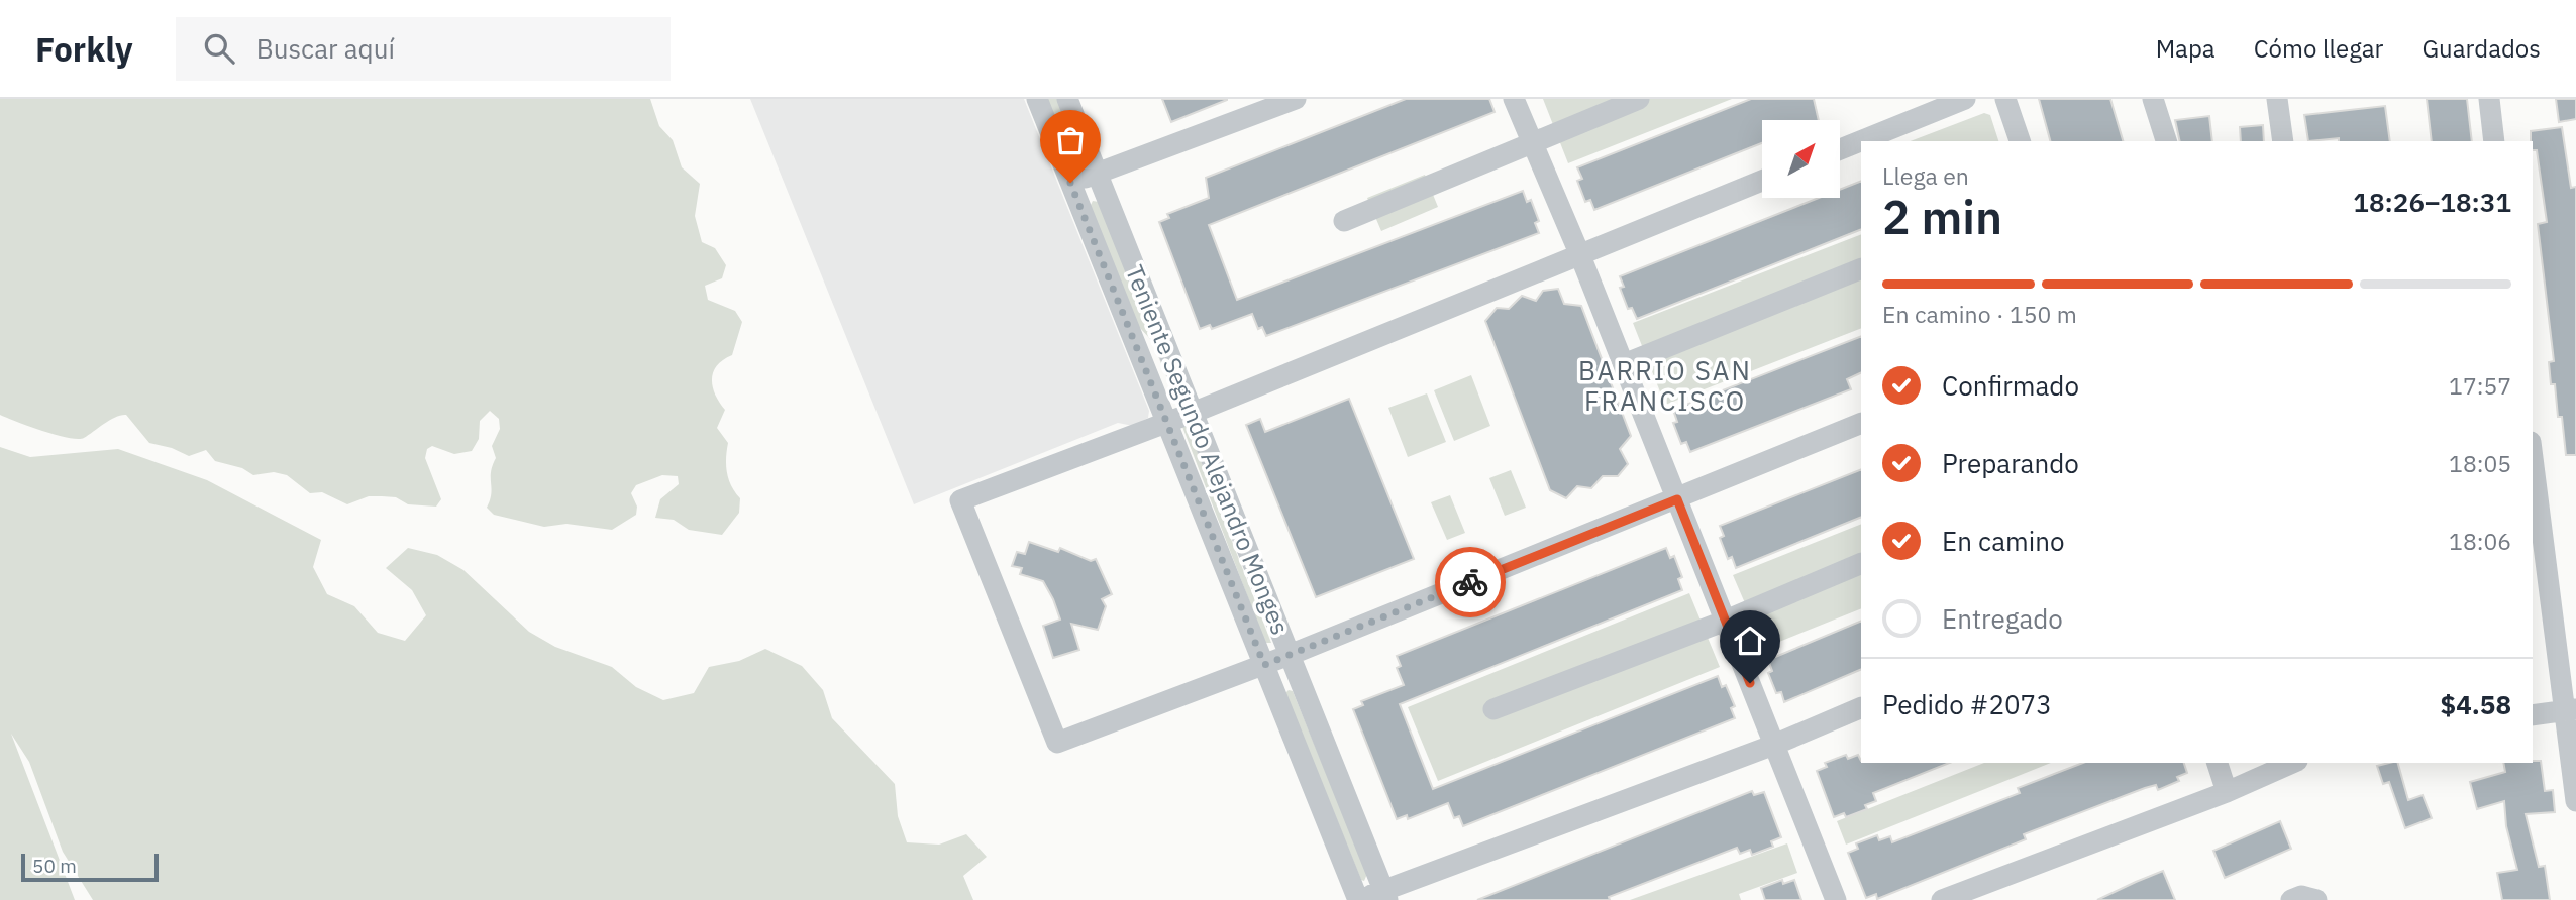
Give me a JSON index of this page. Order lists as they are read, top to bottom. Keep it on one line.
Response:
{"streets":{"street":["Teniente Segundo Alejandro Monges"]},"districts":["BARRIO SAN FRANCISCO"],"scale_bar":"50 m","north":"top right","page":{"header":"Forkly","search":"Buscar aquí","nav":["Mapa","Cómo llegar","Guardados"],"heading":["2 min","Llega en","18:26–18:31"],"panel":["Pedido #2073","$4.58"],"bar":"En camino · 150 m","list":[["Confirmado","17:57"],["Preparando","18:05"],["En camino","18:06"],"Entregado"],"scale":"50 m"}}
